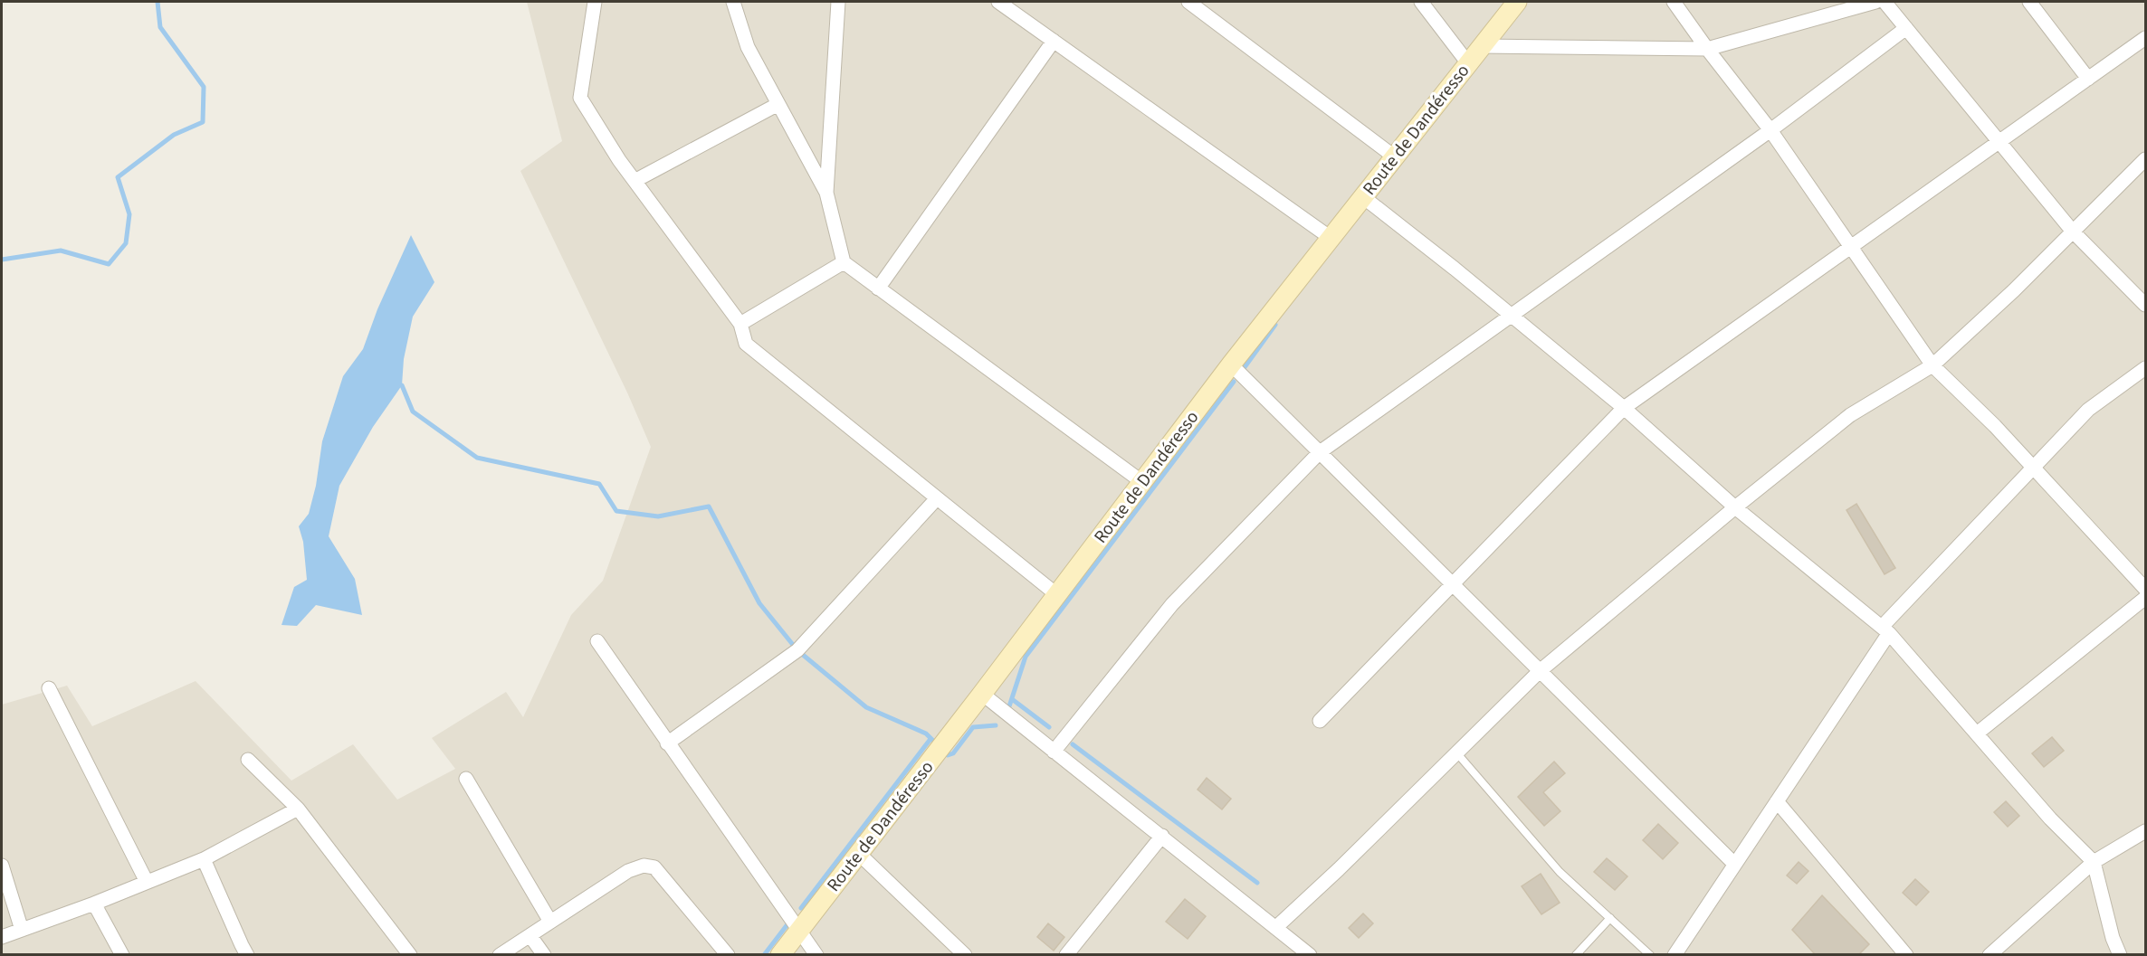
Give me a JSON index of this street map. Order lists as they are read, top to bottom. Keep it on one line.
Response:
{"streets":{"street":["Route de Dandéresso"]}}
